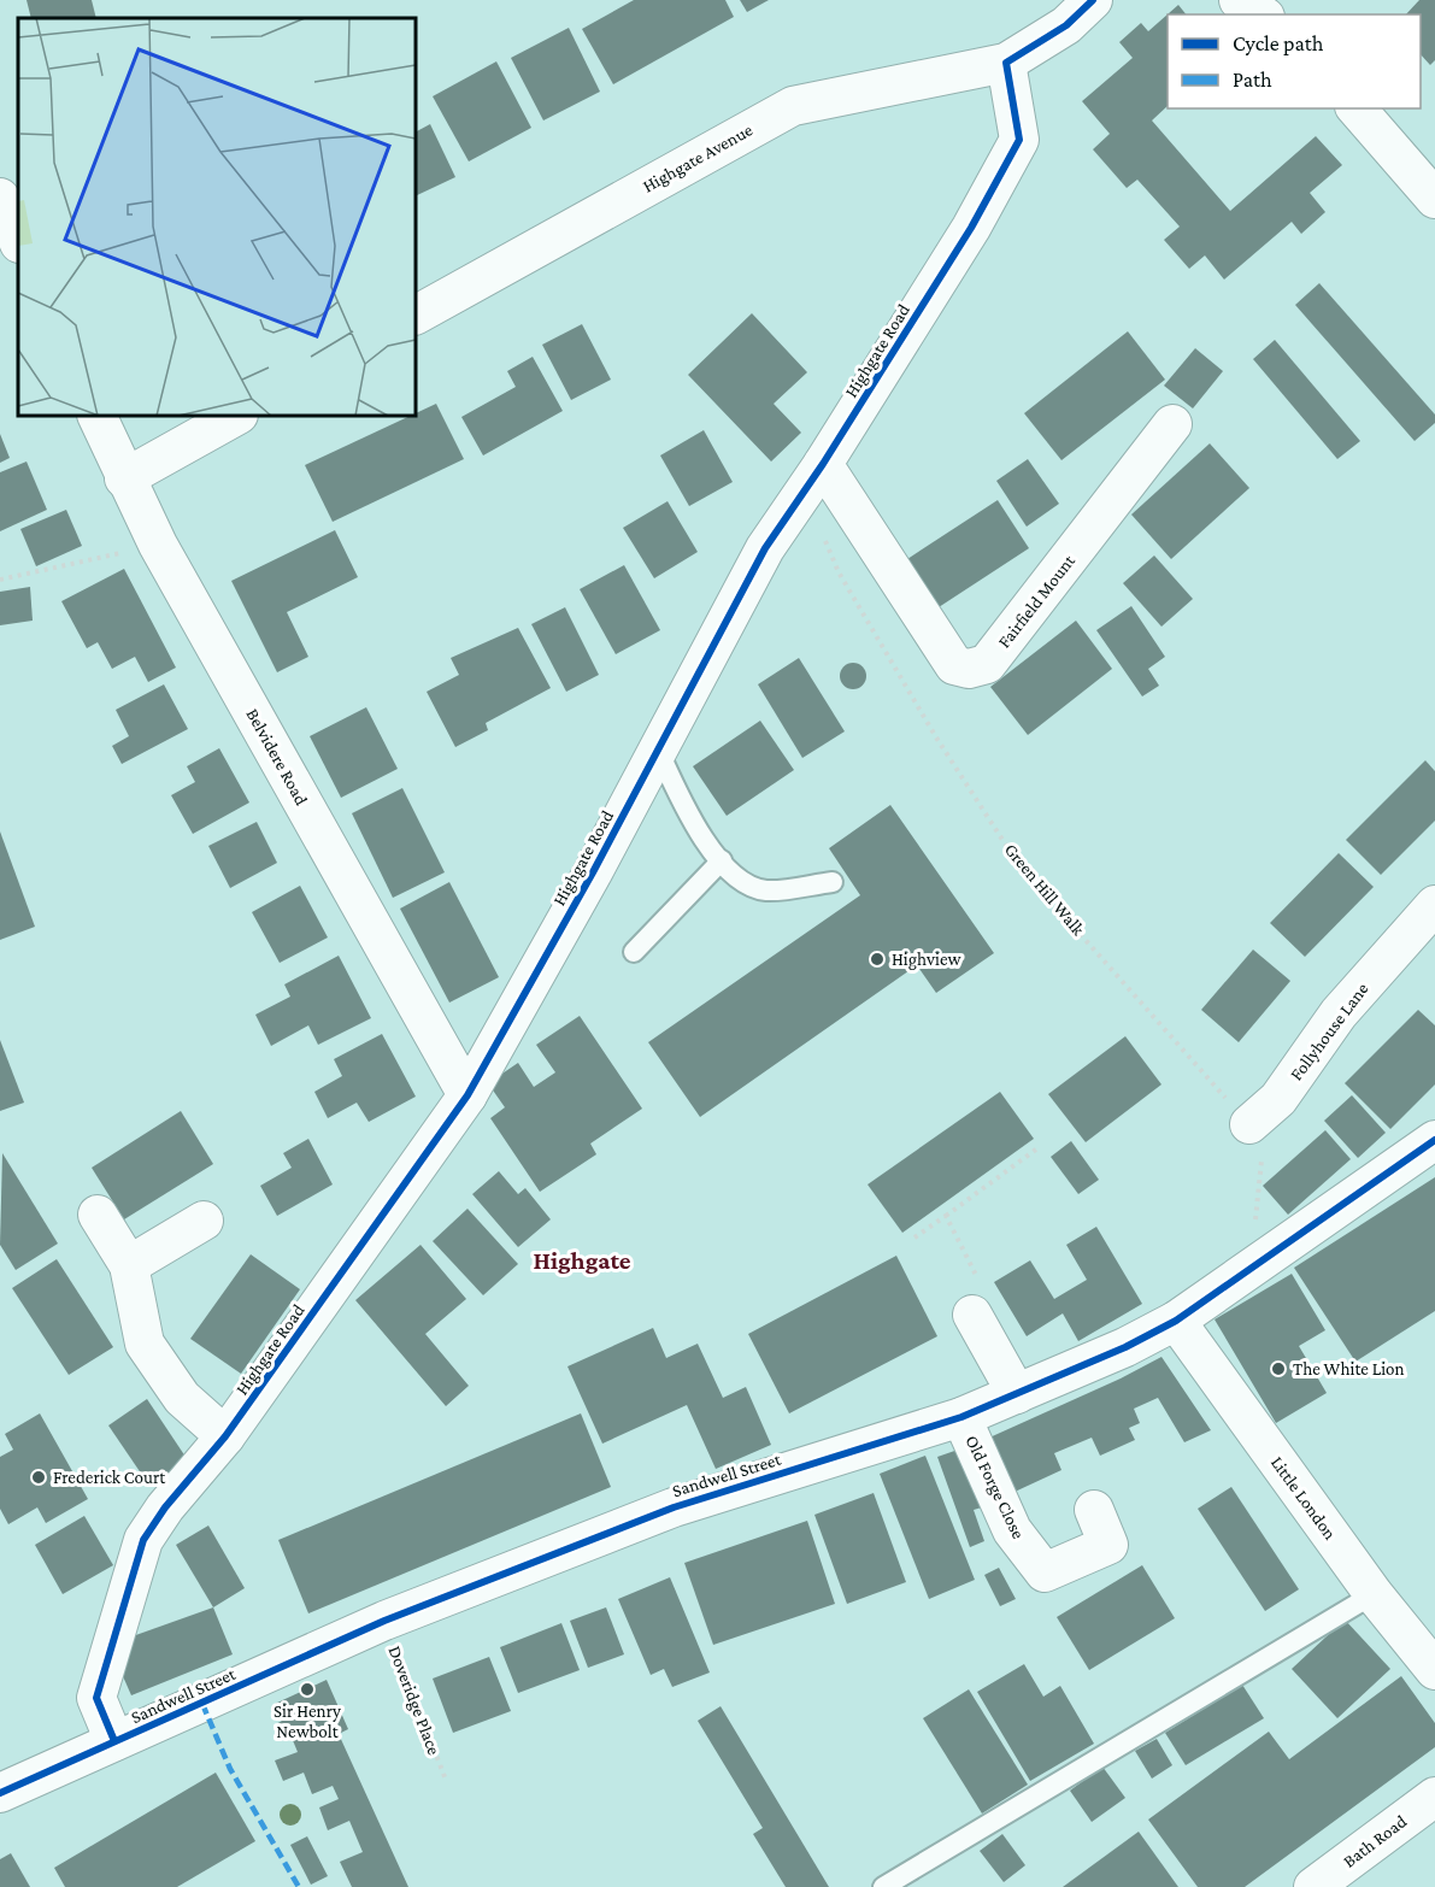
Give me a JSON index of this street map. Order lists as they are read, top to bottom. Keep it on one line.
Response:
{"streets":{"street":["Highgate Avenue","Highgate Road","Fairfield Mount","Belvidere Road","Follyhouse Lane","Sandwell Street","Old Forge Close","Little London","Bath Road"],"path":["Green Hill Walk","Doveridge Place"]},"crossings":[["Highgate Avenue","Highgate Road"],["Highgate Road","Fairfield Mount"],["Highgate Road","Belvidere Road"],["Highgate Road","Green Hill Walk"],["Highgate Road","Sandwell Street"],["Fairfield Mount","Green Hill Walk"],["Green Hill Walk","Follyhouse Lane"],["Green Hill Walk","Sandwell Street"],["Sandwell Street","Old Forge Close"],["Sandwell Street","Little London"],["Sandwell Street","Doveridge Place"]],"districts":["Highgate"],"places":["Highview","The White Lion","Frederick Court","Sir Henry Newbolt"],"legend":["Cycle path","Path"]}
